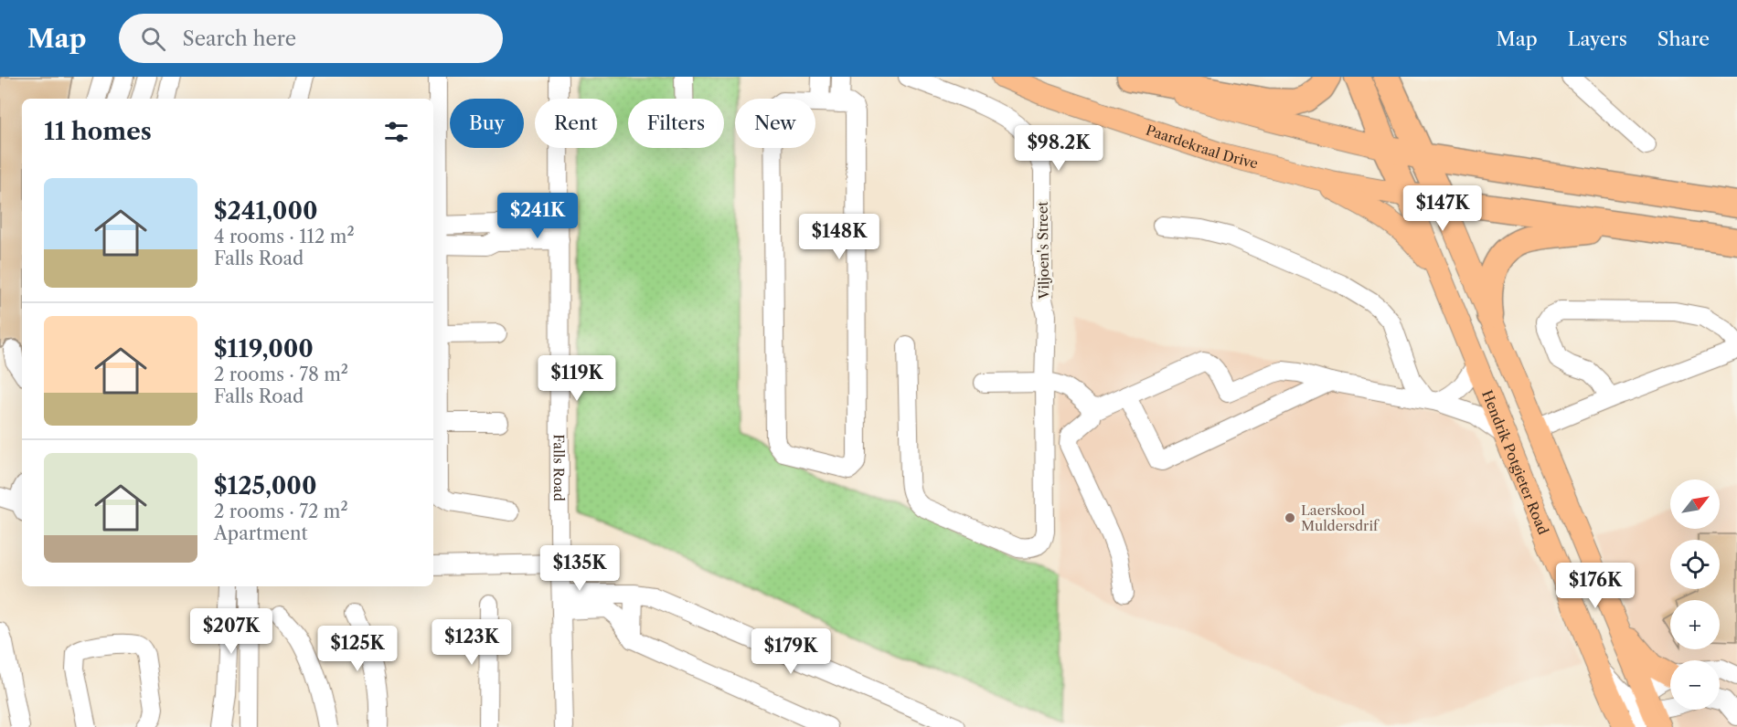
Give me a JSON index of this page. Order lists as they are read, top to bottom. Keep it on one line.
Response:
{"streets":{"main road":["Paardekraal Drive","Hendrik Potgieter Road"],"street":["Viljoen's Street","Falls Road"]},"crossings":[["Paardekraal Drive","Hendrik Potgieter Road"]],"places":["Laerskool Muldersdrif"],"north":"top right","page":{"header":"Map","search":"Search here","nav":["Map","Layers","Share"],"chip":["Buy","Rent","Filters","New"],"heading":"11 homes","price":["$98.2K","$147K","$241K","$148K","$119K","$135K","$176K","$207K","$123K","$125K","$179K"],"list":[{"name":"$241,000","note":"4 rooms · 112 m² · Falls Road"},{"name":"$119,000","note":"2 rooms · 78 m² · Falls Road"},{"name":"$125,000","note":"2 rooms · 72 m² · Apartment"}],"map_buttons":["+","−"]}}
